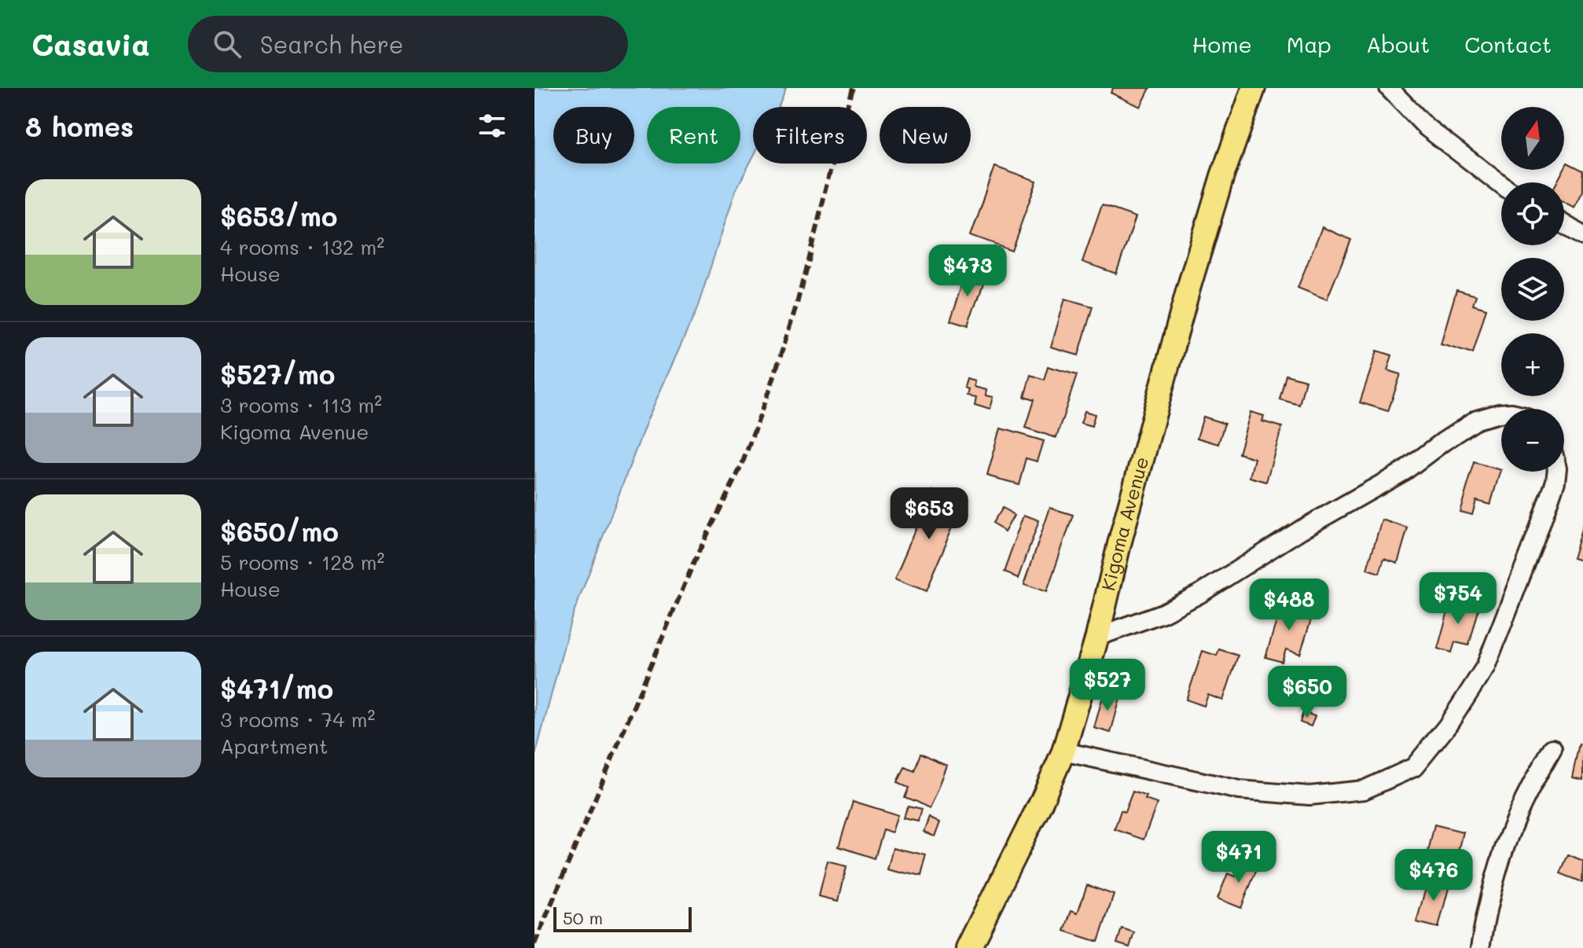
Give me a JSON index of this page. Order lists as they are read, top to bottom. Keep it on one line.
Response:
{"streets":{"main road":["Kigoma Avenue"]},"scale_bar":"50 m","north":"top","page":{"header":"Casavia","search":"Search here","nav":["Home","Map","About","Contact"],"heading":"8 homes","map_buttons":["+","−"],"chip":["Buy","Rent","Filters","New"],"list":[{"name":"$653/mo","note":"4 rooms · 132 m² · House"},{"name":"$527/mo","note":"3 rooms · 113 m² · Kigoma Avenue"},{"name":"$650/mo","note":"5 rooms · 128 m² · House"},{"name":"$471/mo","note":"3 rooms · 74 m² · Apartment"}],"price":["$473","$653","$754","$488","$527","$650","$471","$476"],"scale":"50 m"}}
